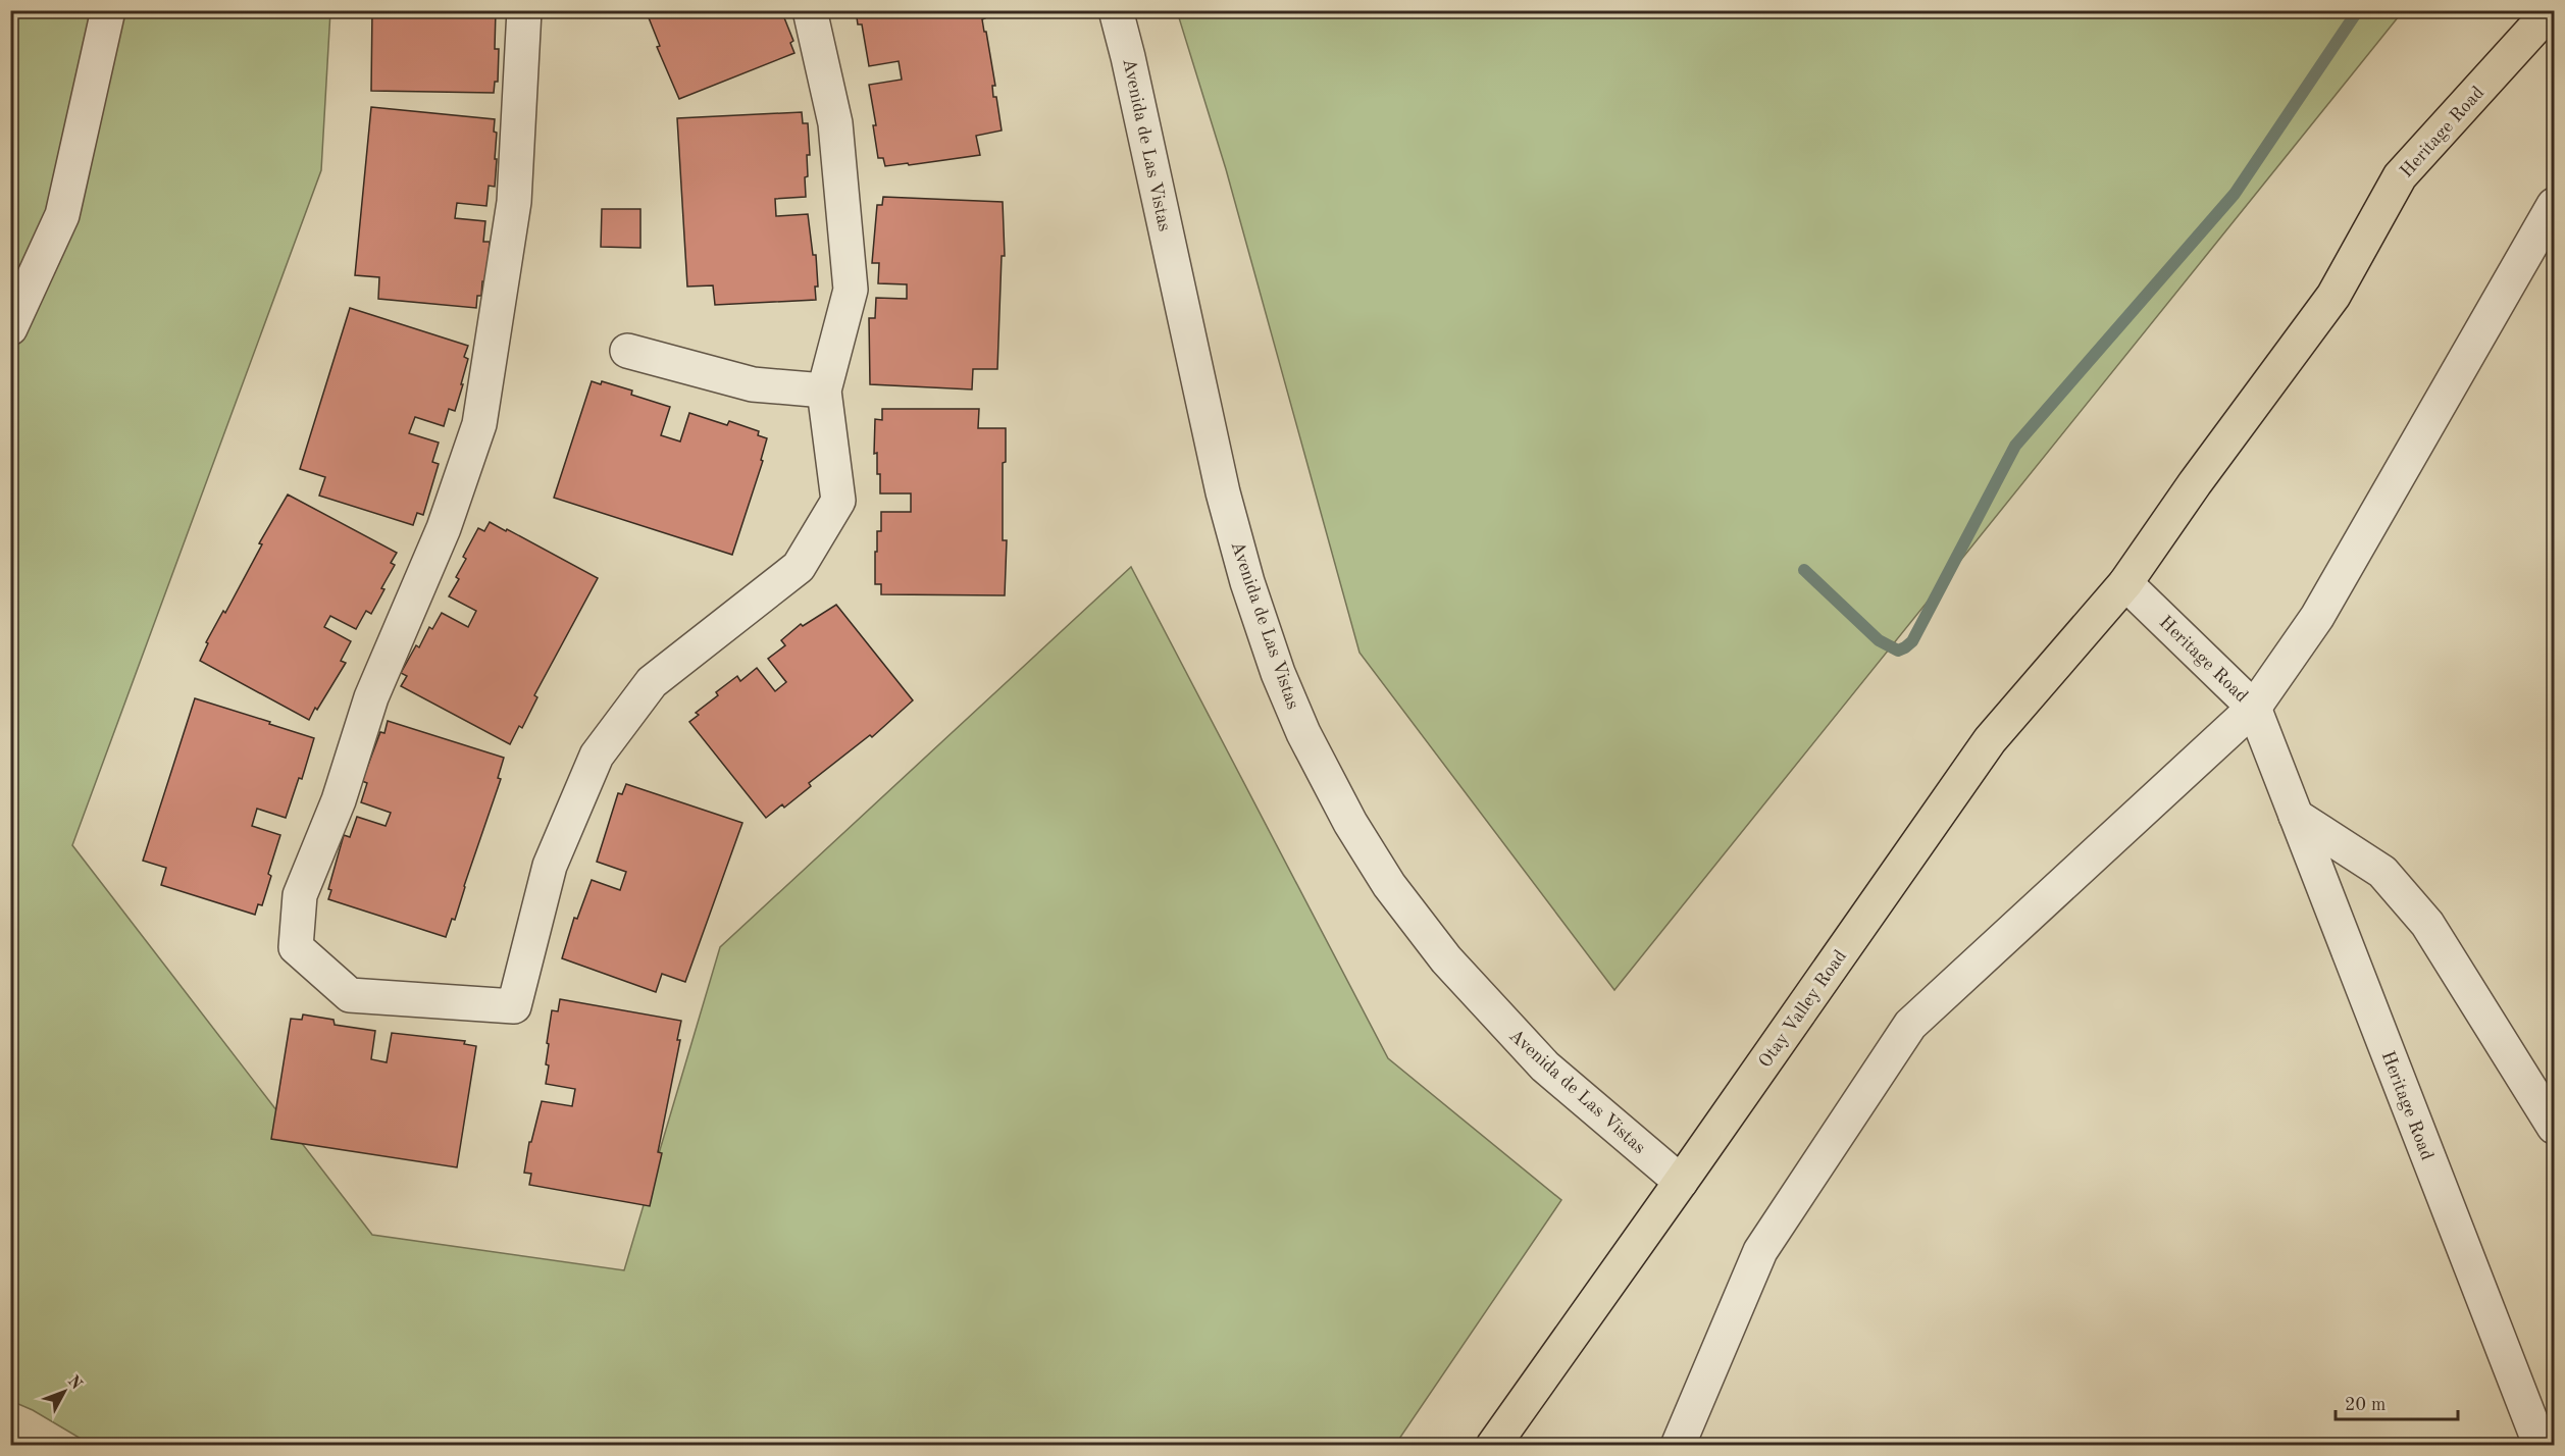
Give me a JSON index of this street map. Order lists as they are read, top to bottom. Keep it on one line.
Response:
{"streets":{"main road":["Heritage Road","Otay Valley Road"],"street":["Avenida de Las Vistas"]},"crossings":[["Heritage Road","Otay Valley Road"],["Avenida de Las Vistas","Otay Valley Road"]],"scale_bar":"20 m","north":"top right"}
